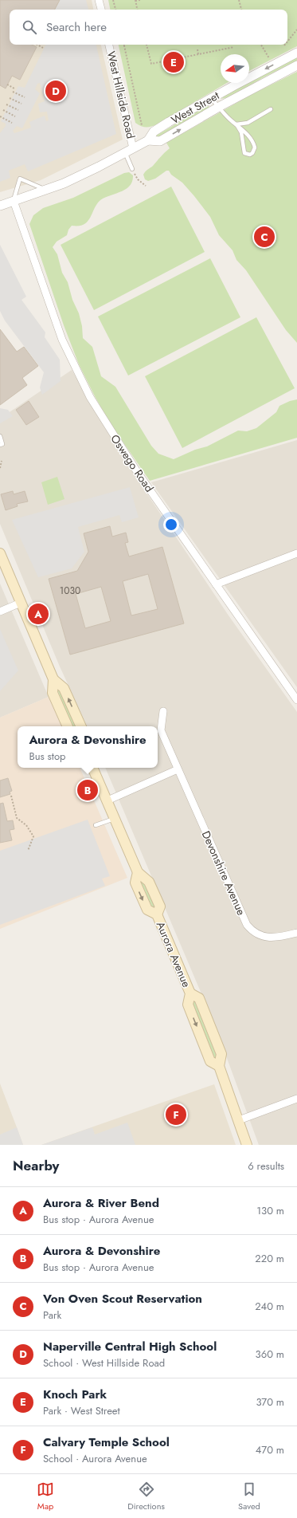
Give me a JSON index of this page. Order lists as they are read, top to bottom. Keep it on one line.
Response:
{"streets":{"main road":["Aurora Avenue"],"street":["West Hillside Road","West Street","Oswego Road","Devonshire Avenue"]},"crossings":[["West Hillside Road","West Street"],["West Street","Oswego Road"]],"house_numbers":["1030"],"north":"left","page":{"search":"Search here","pins":["E","D","C","A","B","F"],"popup":["Aurora & Devonshire","Bus stop"],"heading":["Nearby","6 results"],"list":[{"mark":"A","name":"Aurora & River Bend","note":"Bus stop · Aurora Avenue","value":"130 m"},{"mark":"B","name":"Aurora & Devonshire","note":"Bus stop · Aurora Avenue","value":"220 m"},{"mark":"C","name":"Von Oven Scout Reservation","note":"Park","value":"240 m"},{"mark":"D","name":"Naperville Central High School","note":"School · West Hillside Road","value":"360 m"},{"mark":"E","name":"Knoch Park","note":"Park · West Street","value":"370 m"},{"mark":"F","name":"Calvary Temple School","note":"School · Aurora Avenue","value":"470 m"}],"nav":["Map","Directions","Saved"]}}
